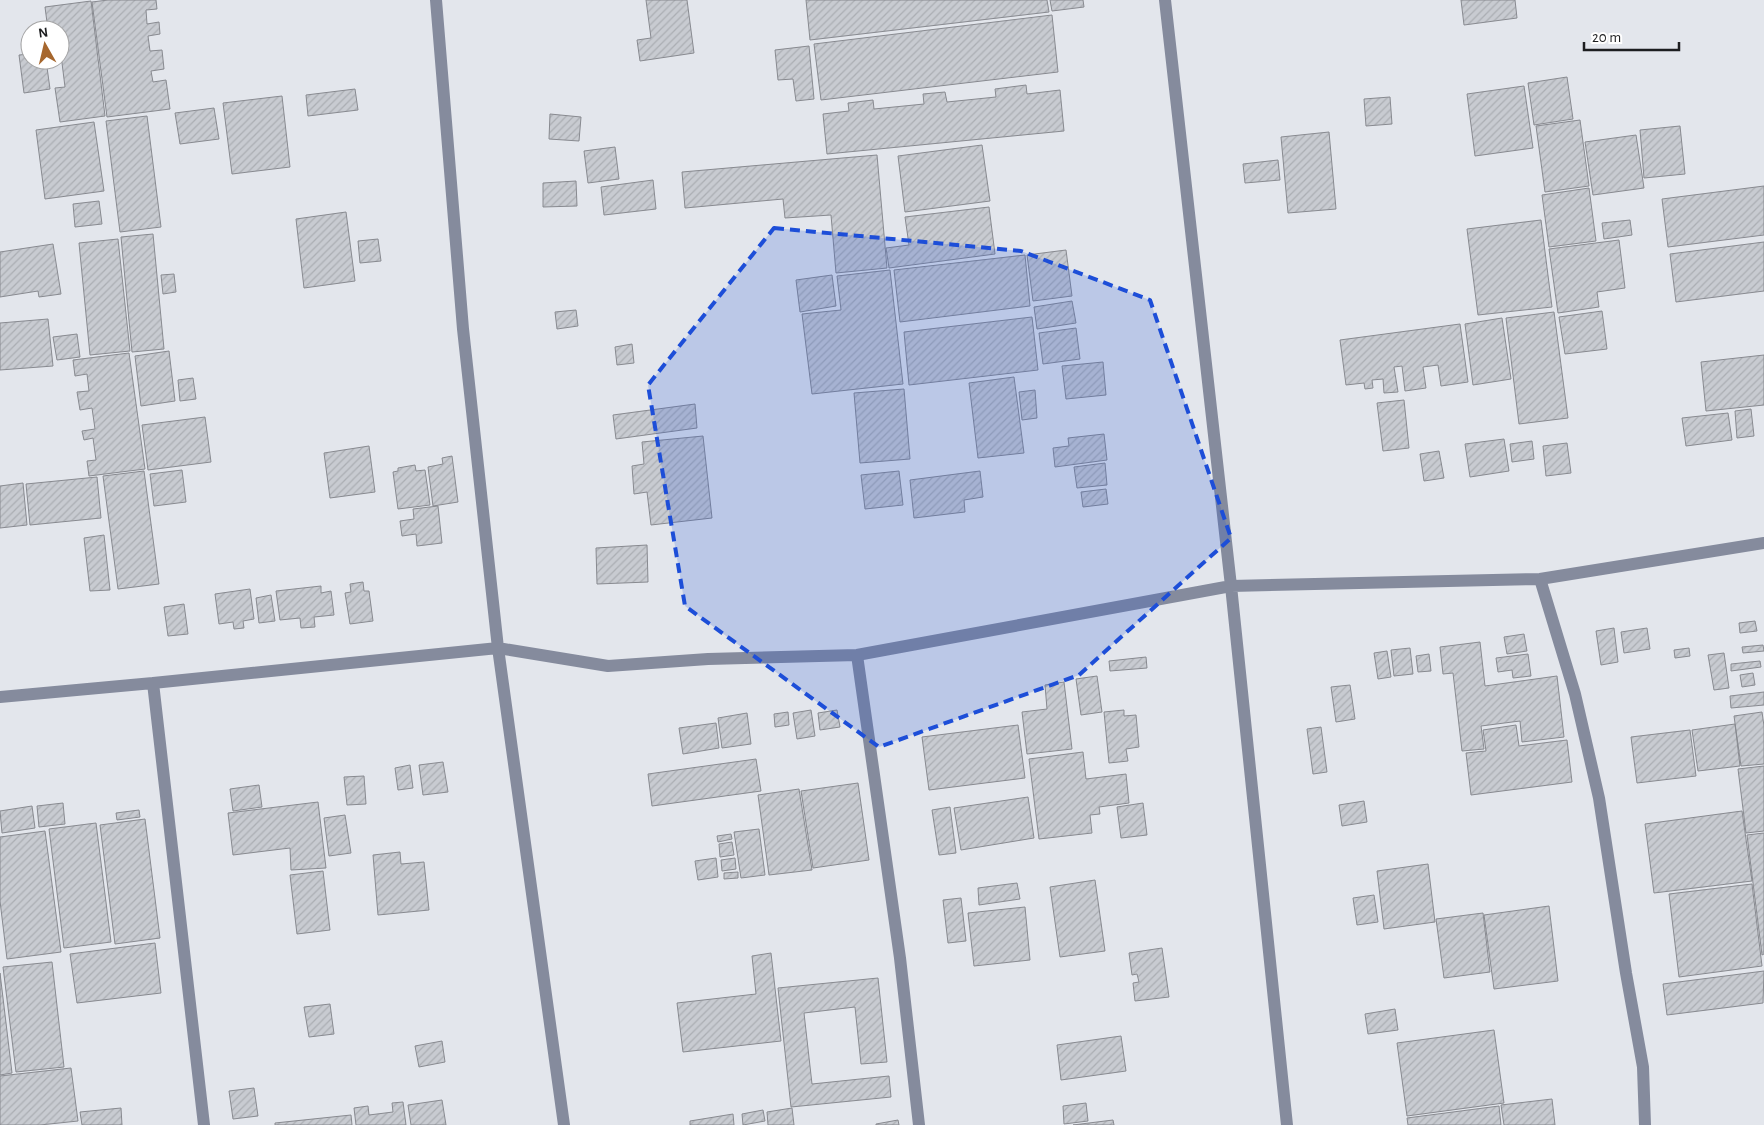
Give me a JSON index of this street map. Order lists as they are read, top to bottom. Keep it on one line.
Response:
{"scale_bar":"20 m","north":"top"}
